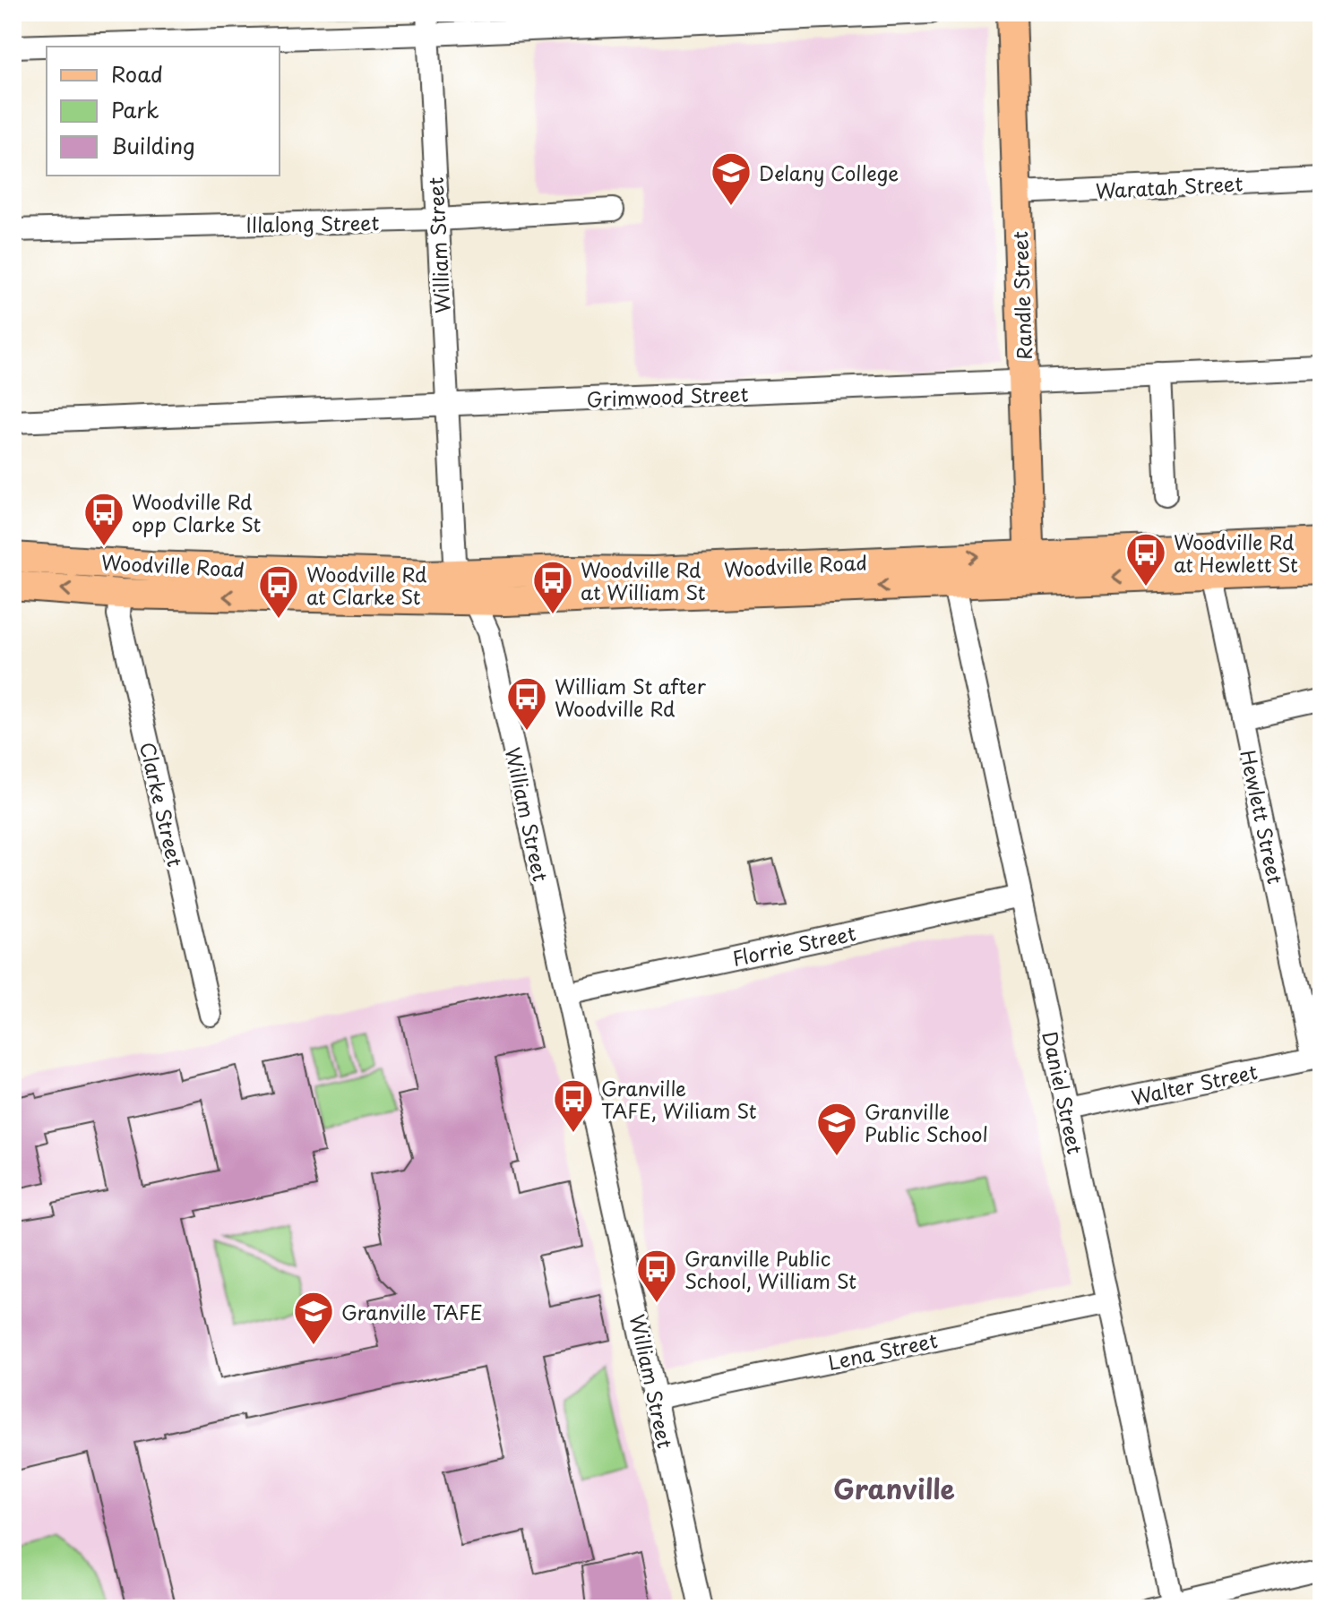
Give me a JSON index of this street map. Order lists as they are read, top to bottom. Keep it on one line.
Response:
{"streets":{"main road":["Randle Street","Woodville Road"],"street":["Waratah Street","Illalong Street","William Street","Grimwood Street","Clarke Street","Hewlett Street","Florrie Street","Walter Street","Daniel Street","Lena Street"]},"crossings":[["Waratah Street","Randle Street"],["Illalong Street","William Street"],["William Street","Grimwood Street"],["William Street","Woodville Road"],["William Street","Florrie Street"],["William Street","Lena Street"],["Randle Street","Grimwood Street"],["Randle Street","Woodville Road"],["Woodville Road","Clarke Street"],["Woodville Road","Hewlett Street"],["Woodville Road","Daniel Street"],["Hewlett Street","Walter Street"],["Florrie Street","Daniel Street"],["Walter Street","Daniel Street"],["Daniel Street","Lena Street"]],"districts":["Granville"],"places":{"school or university":["Delany College","Granville Public School","Granville TAFE"],"bus stop":["Woodville Rd opp Clarke St","Woodville Rd at Hewlett St","Woodville Rd at William St","Woodville Rd at Clarke St","William St after Woodville Rd","Granville TAFE, Wiliam St","Granville Public School, William St"]},"legend":["Road","Park","Building"]}
